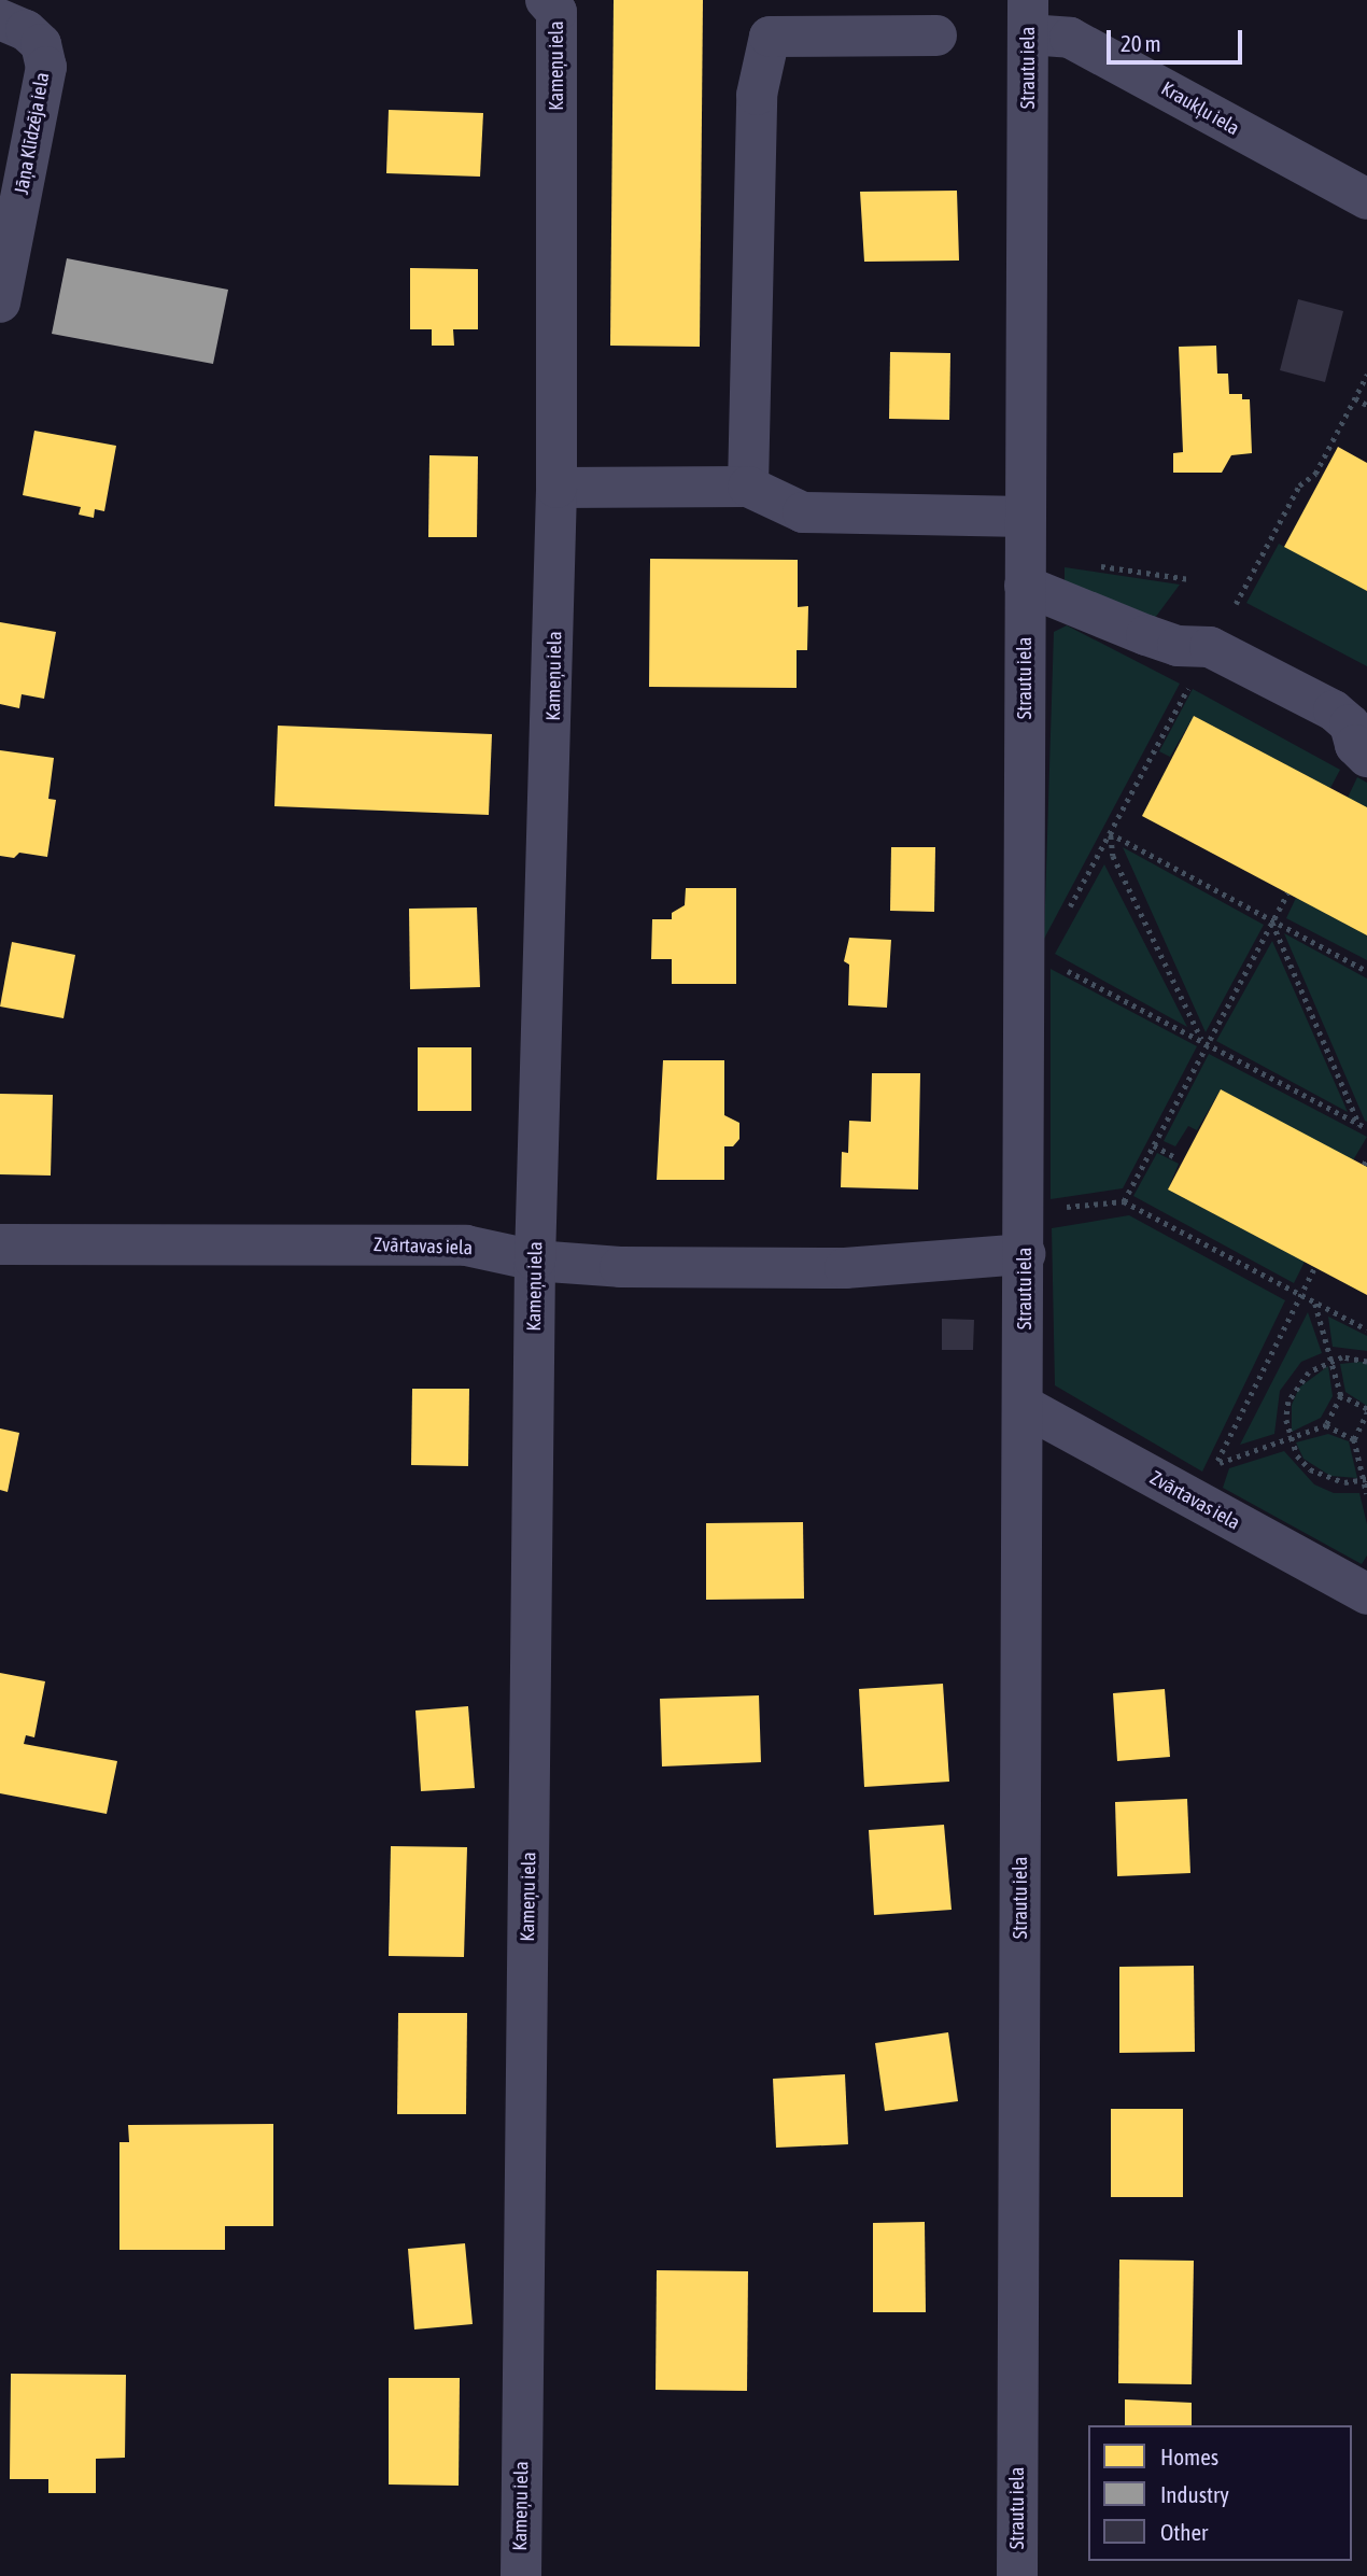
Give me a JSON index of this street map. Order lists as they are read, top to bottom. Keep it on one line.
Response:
{"streets":{"street":["Kameņu iela","Strautu iela","Kraukļu iela","Jāņa Klīdzēja iela","Zvārtavas iela"]},"crossings":[["Kameņu iela","Zvārtavas iela"],["Strautu iela","Kraukļu iela"],["Strautu iela","Zvārtavas iela"]],"legend":["Homes","Industry","Other"],"scale_bar":"20 m"}
